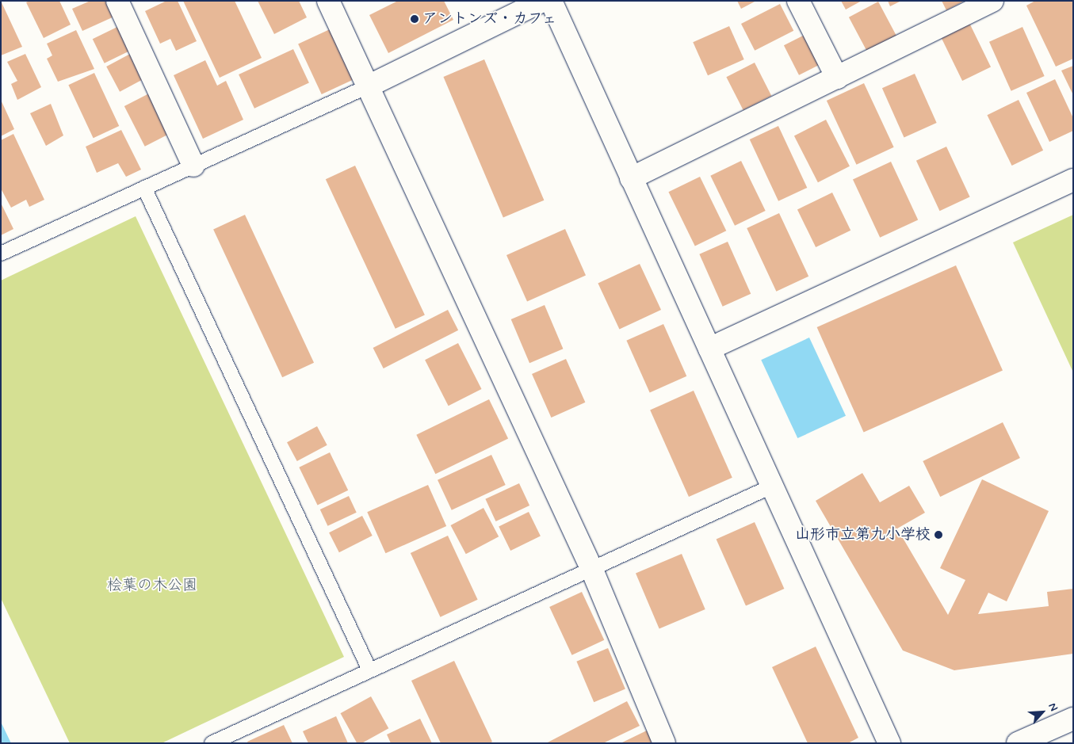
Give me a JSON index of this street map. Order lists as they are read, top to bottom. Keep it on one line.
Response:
{"parks":["桧葉の木公園"],"places":["アントンズ・カフェ","山形市立第九小学校"],"north":"top right"}
